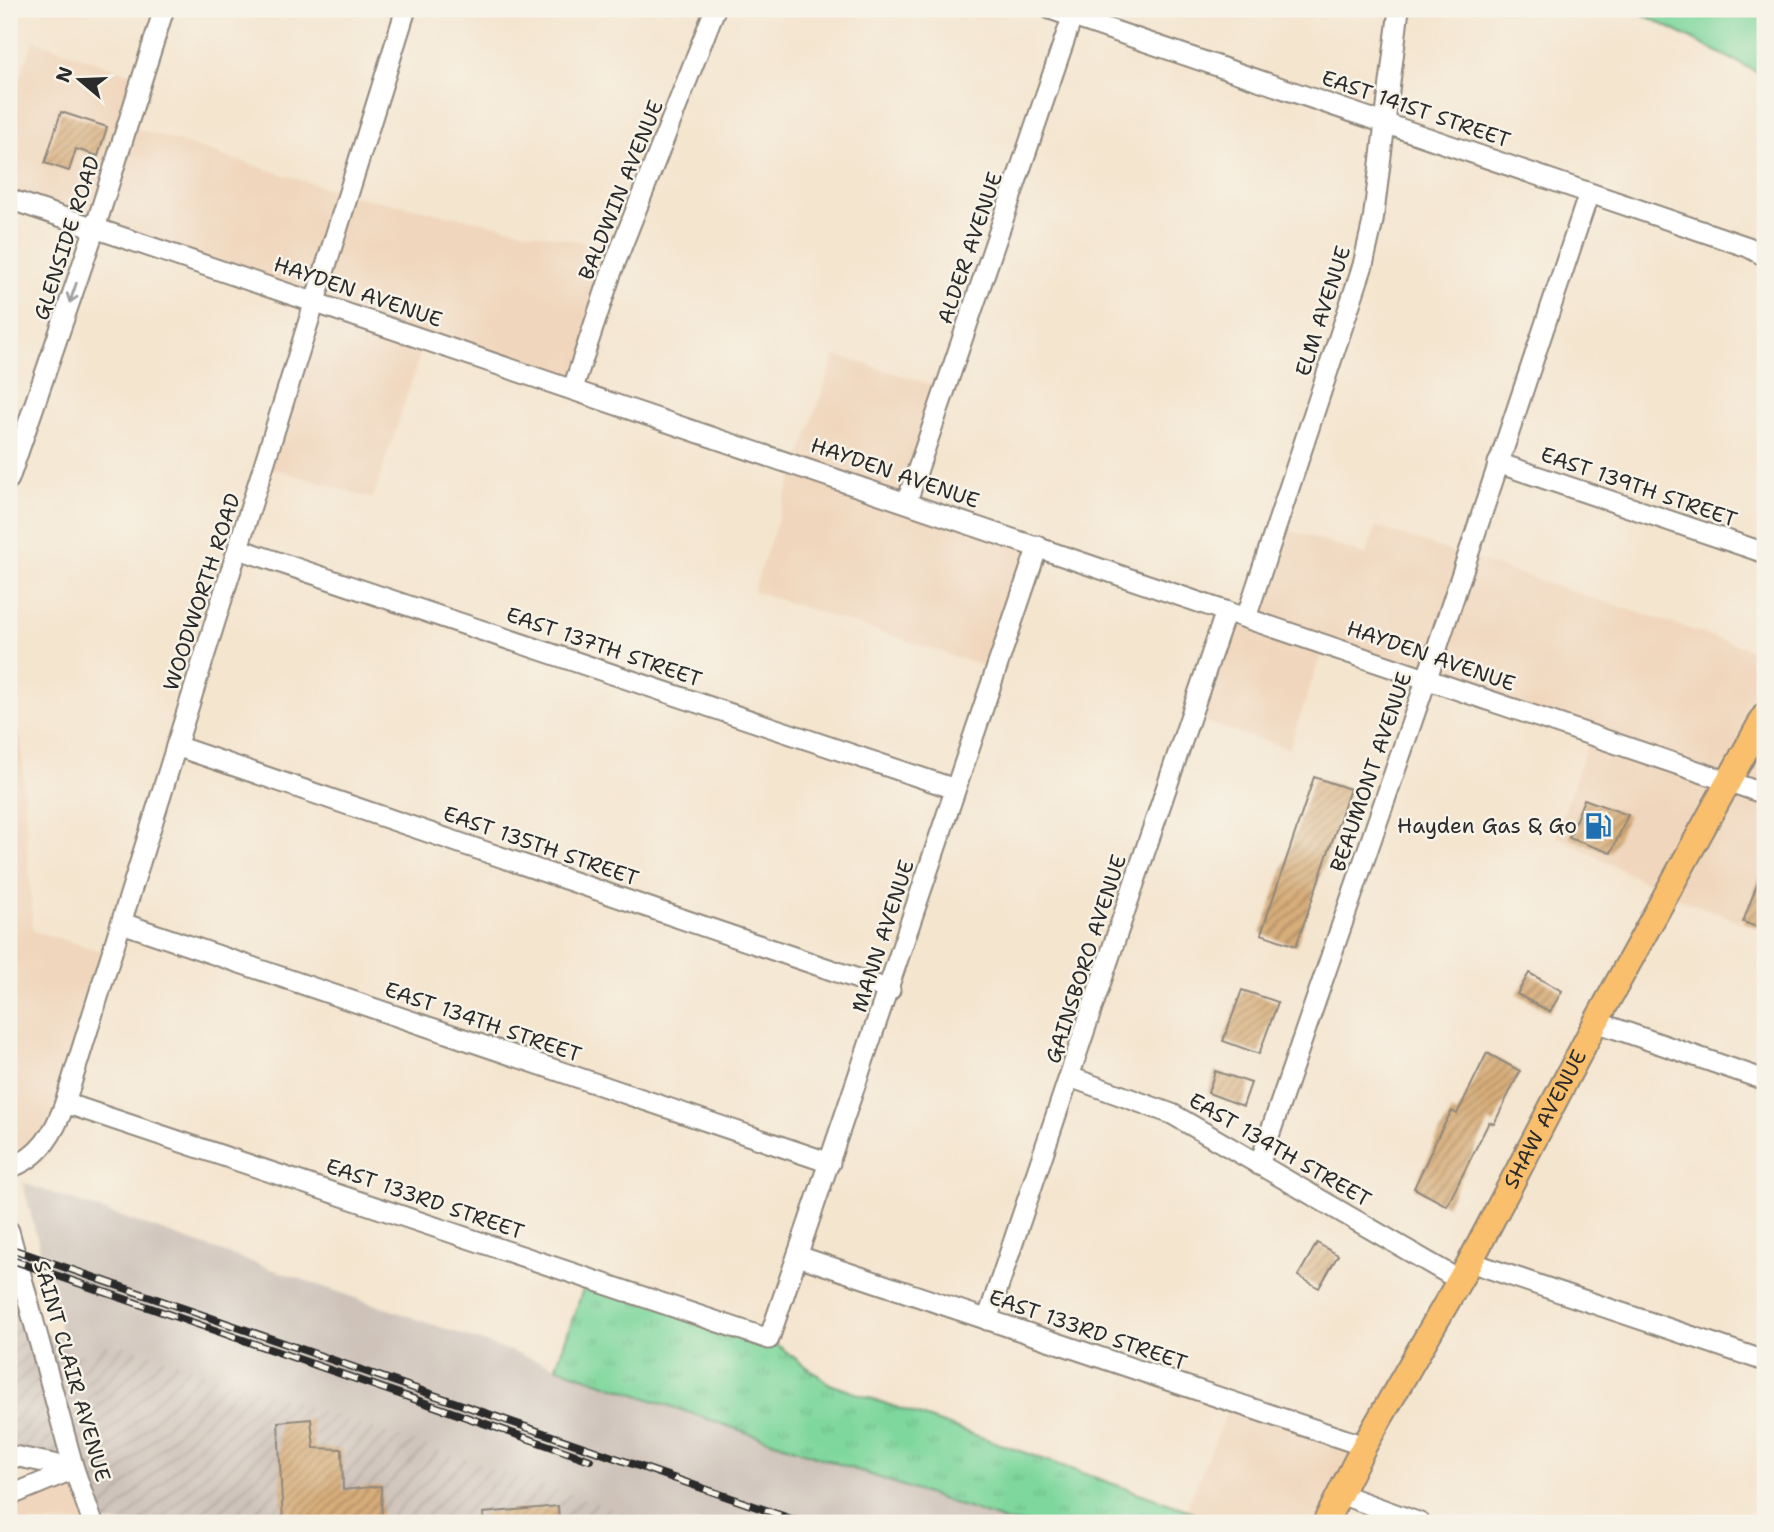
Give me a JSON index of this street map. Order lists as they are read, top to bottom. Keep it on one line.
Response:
{"streets":{"main road":["SHAW AVENUE"],"street":["EAST 141ST STREET","BALDWIN AVENUE","GLENSIDE ROAD","ALDER AVENUE","HAYDEN AVENUE","ELM AVENUE","EAST 139TH STREET","WOODWORTH ROAD","EAST 137TH STREET","BEAUMONT AVENUE","EAST 135TH STREET","MANN AVENUE","GAINSBORO AVENUE","EAST 134TH STREET","EAST 133RD STREET","SAINT CLAIR AVENUE"]},"crossings":[["EAST 141ST STREET","ALDER AVENUE"],["EAST 141ST STREET","ELM AVENUE"],["EAST 141ST STREET","BEAUMONT AVENUE"],["BALDWIN AVENUE","HAYDEN AVENUE"],["GLENSIDE ROAD","HAYDEN AVENUE"],["ALDER AVENUE","HAYDEN AVENUE"],["HAYDEN AVENUE","ELM AVENUE"],["HAYDEN AVENUE","WOODWORTH ROAD"],["HAYDEN AVENUE","BEAUMONT AVENUE"],["HAYDEN AVENUE","MANN AVENUE"],["HAYDEN AVENUE","GAINSBORO AVENUE"],["HAYDEN AVENUE","SHAW AVENUE"],["EAST 139TH STREET","BEAUMONT AVENUE"],["WOODWORTH ROAD","EAST 137TH STREET"],["WOODWORTH ROAD","EAST 135TH STREET"],["WOODWORTH ROAD","EAST 134TH STREET"],["WOODWORTH ROAD","EAST 133RD STREET"],["EAST 137TH STREET","MANN AVENUE"],["BEAUMONT AVENUE","EAST 134TH STREET"],["EAST 135TH STREET","MANN AVENUE"],["MANN AVENUE","EAST 134TH STREET"],["MANN AVENUE","EAST 133RD STREET"],["GAINSBORO AVENUE","EAST 134TH STREET"],["GAINSBORO AVENUE","EAST 133RD STREET"],["EAST 134TH STREET","SHAW AVENUE"],["SHAW AVENUE","EAST 133RD STREET"]],"one_way":["GLENSIDE ROAD"],"places":{"fuel station":["Hayden Gas & Go"]},"north":"left"}
